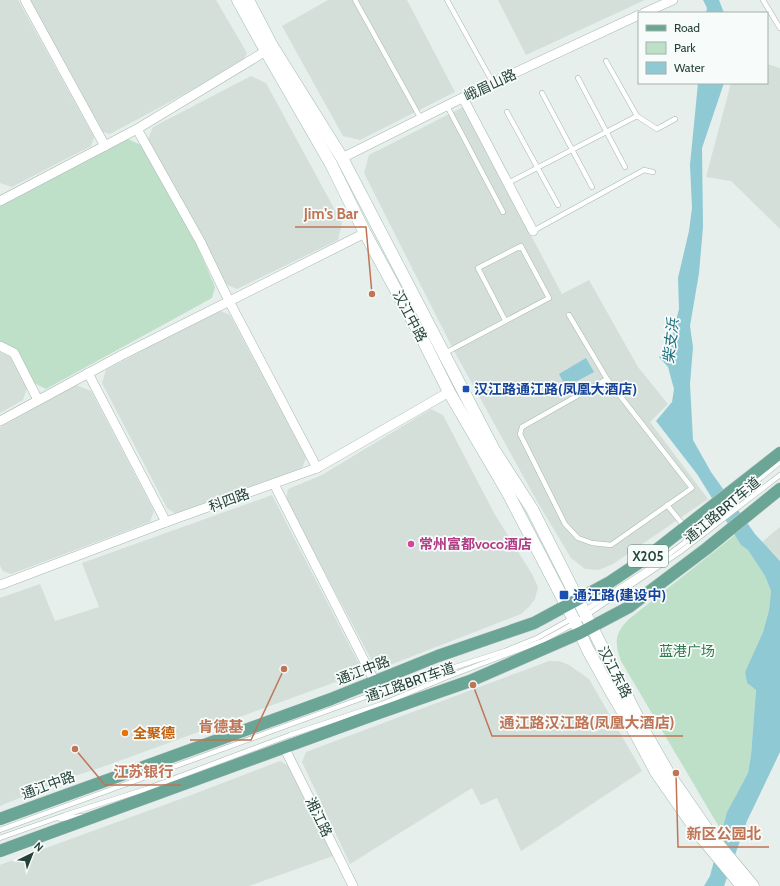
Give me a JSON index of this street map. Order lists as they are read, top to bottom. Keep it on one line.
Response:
{"streets":{"main road":["汉江中路","X205","通江中路","汉江东路"],"street":["峨眉山路","科四路","湘江路"],"lane":["通江路BRT车道"]},"crossings":[["峨眉山路","汉江中路"],["汉江中路","科四路"],["汉江中路","通江路BRT车道"],["汉江中路","通江中路"],["汉江中路","汉江东路"],["通江路BRT车道","X205"],["通江路BRT车道","通江中路"],["通江路BRT车道","汉江东路"],["X205","通江中路"],["X205","汉江东路"]],"water":["柴支浜"],"parks":["蓝港广场"],"places":{"other":["Jim's Bar","常州富都voco酒店","肯德基","通江路汉江路(凤凰大酒店)","全聚德","江苏银行","新区公园北"],"transit":["汉江路通江路(凤凰大酒店)","通江路(建设中)"]},"legend":["Road","Park","Water"],"north":"top right"}
